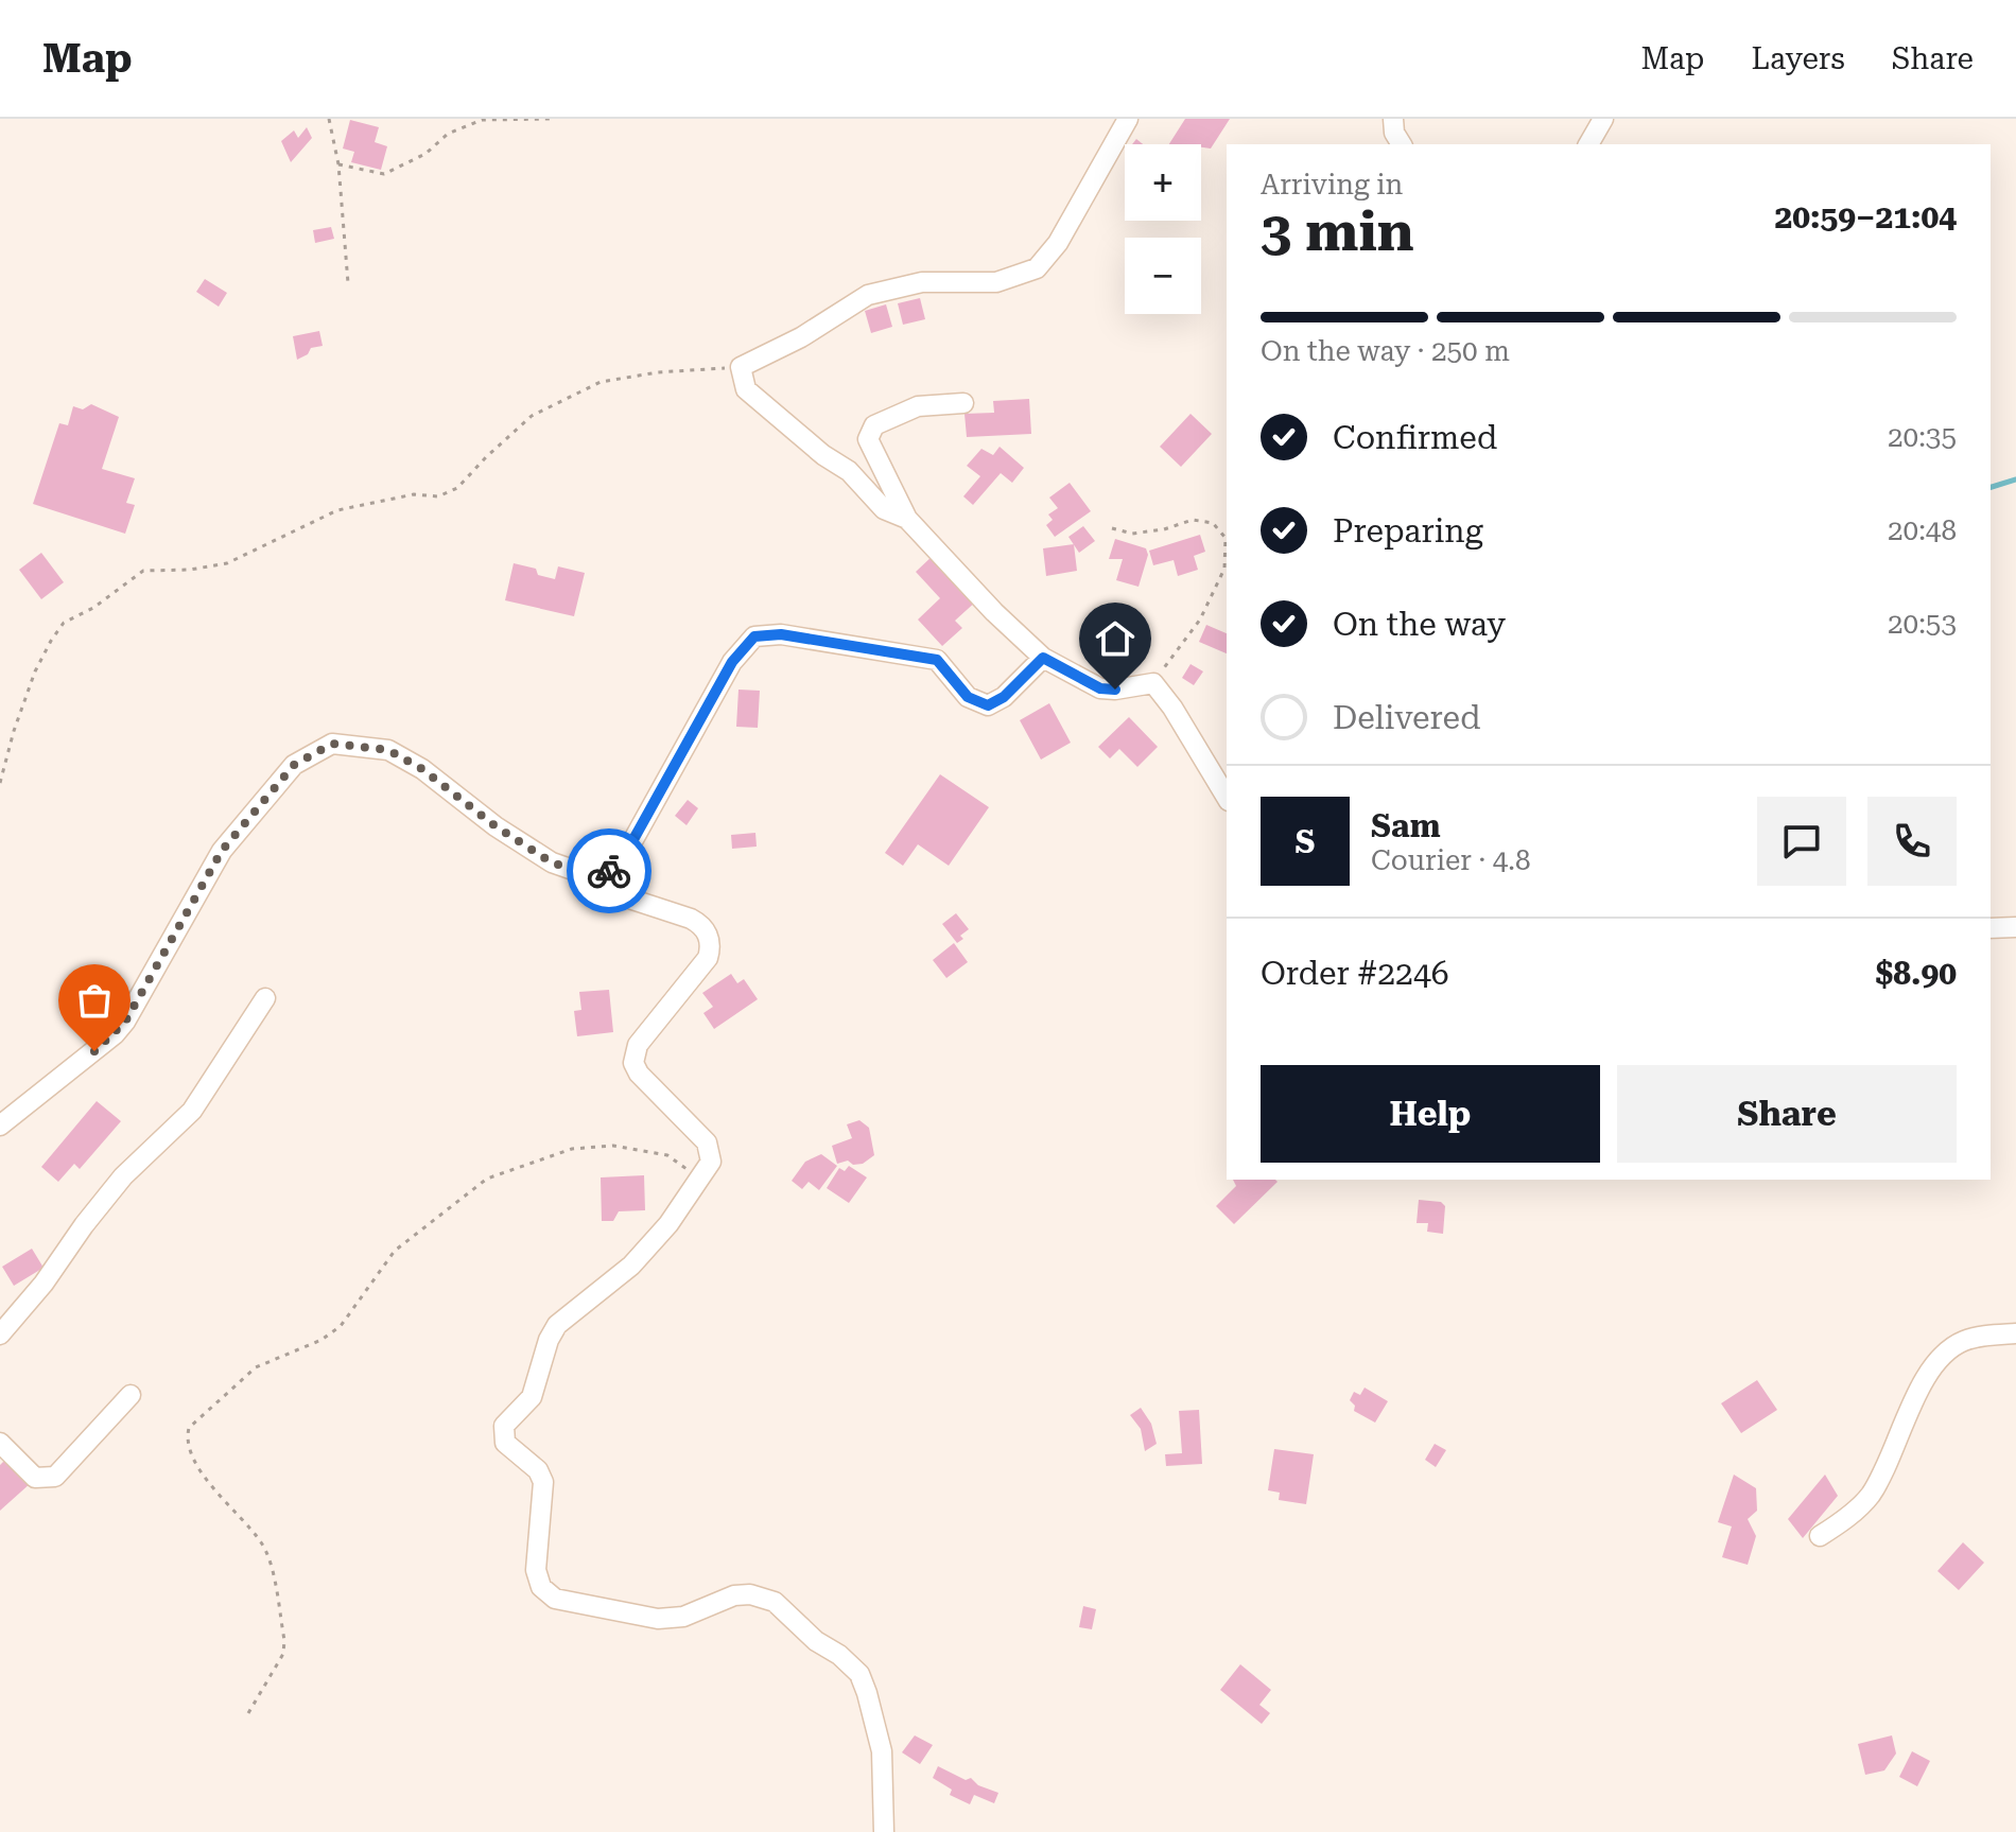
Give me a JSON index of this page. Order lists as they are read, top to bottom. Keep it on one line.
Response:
{"page":{"header":"Map","nav":["Map","Layers","Share"],"map_buttons":["+","−"],"heading":["3 min","Arriving in","20:59–21:04"],"panel":["Sam","Courier · 4.8","Order #2246","$8.90"],"bar":"On the way · 250 m","list":[["Confirmed","20:35"],["Preparing","20:48"],["On the way","20:53"],"Delivered"],"round":"S","buttons":["Help","Share"]}}
